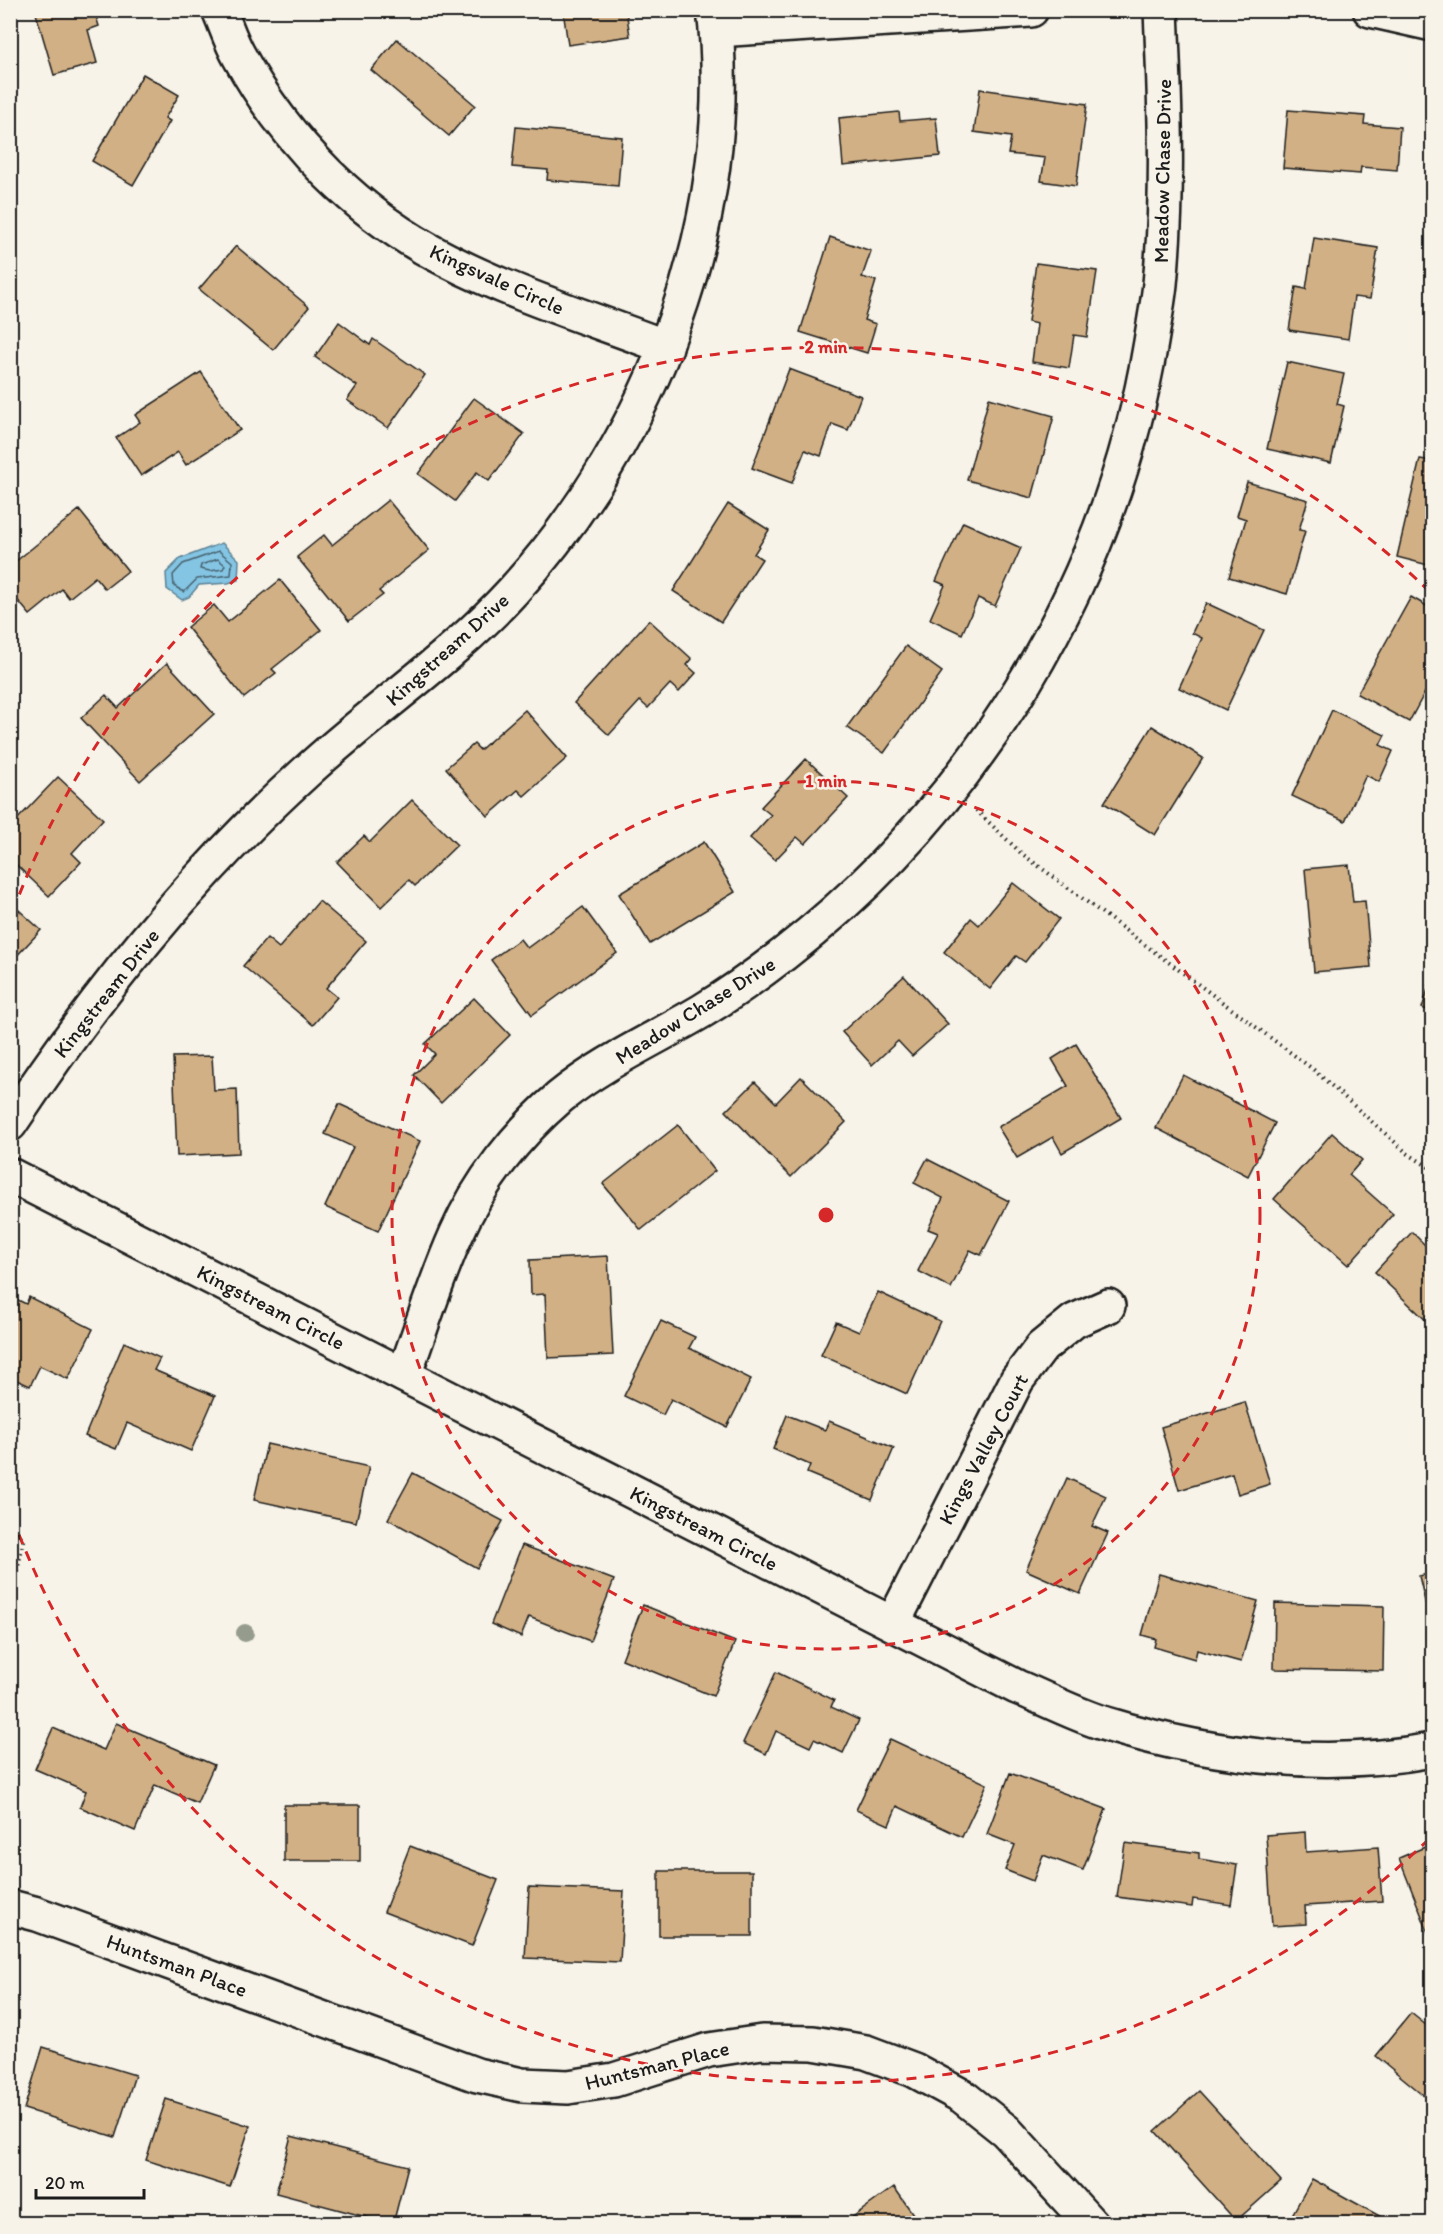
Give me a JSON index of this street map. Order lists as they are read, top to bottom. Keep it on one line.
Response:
{"streets":{"street":["Meadow Chase Drive","Kingsvale Circle","Kingstream Drive","Kingstream Circle","Kings Valley Court","Huntsman Place"]},"crossings":[["Meadow Chase Drive","Kingstream Circle"],["Kingsvale Circle","Kingstream Drive"],["Kingstream Circle","Kings Valley Court"]],"scale_bar":"20 m","rings":["2 min","1 min"]}
